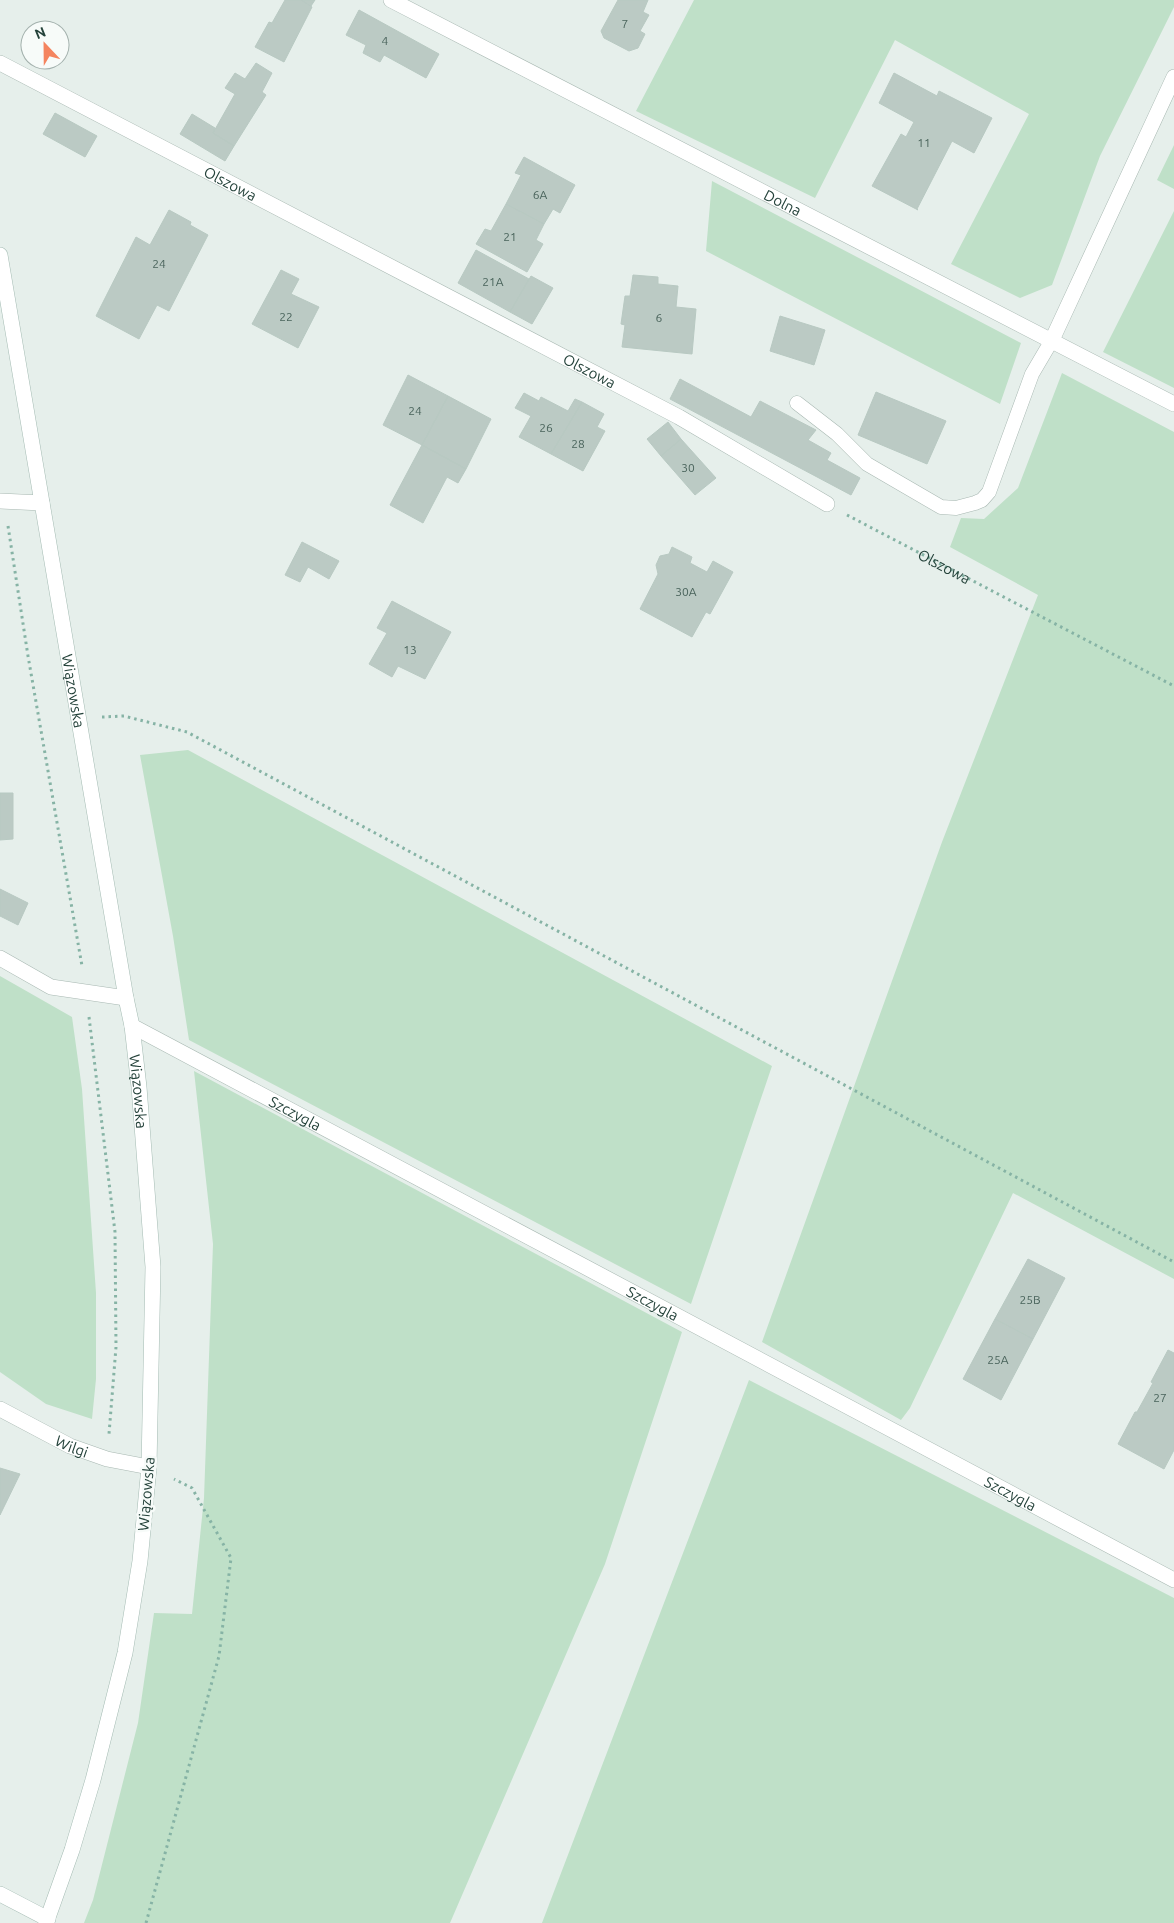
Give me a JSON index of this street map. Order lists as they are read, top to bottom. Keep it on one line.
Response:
{"streets":{"street":["Olszowa","Dolna","Wiązowska","Szczygla","Wilgi"]},"crossings":[["Wiązowska","Szczygla"],["Wiązowska","Wilgi"]],"house_numbers":["7","4","11","6A","21","24","21A","22","6","24","26","28","30","30A","13","25B","25A","27"],"north":"top"}
